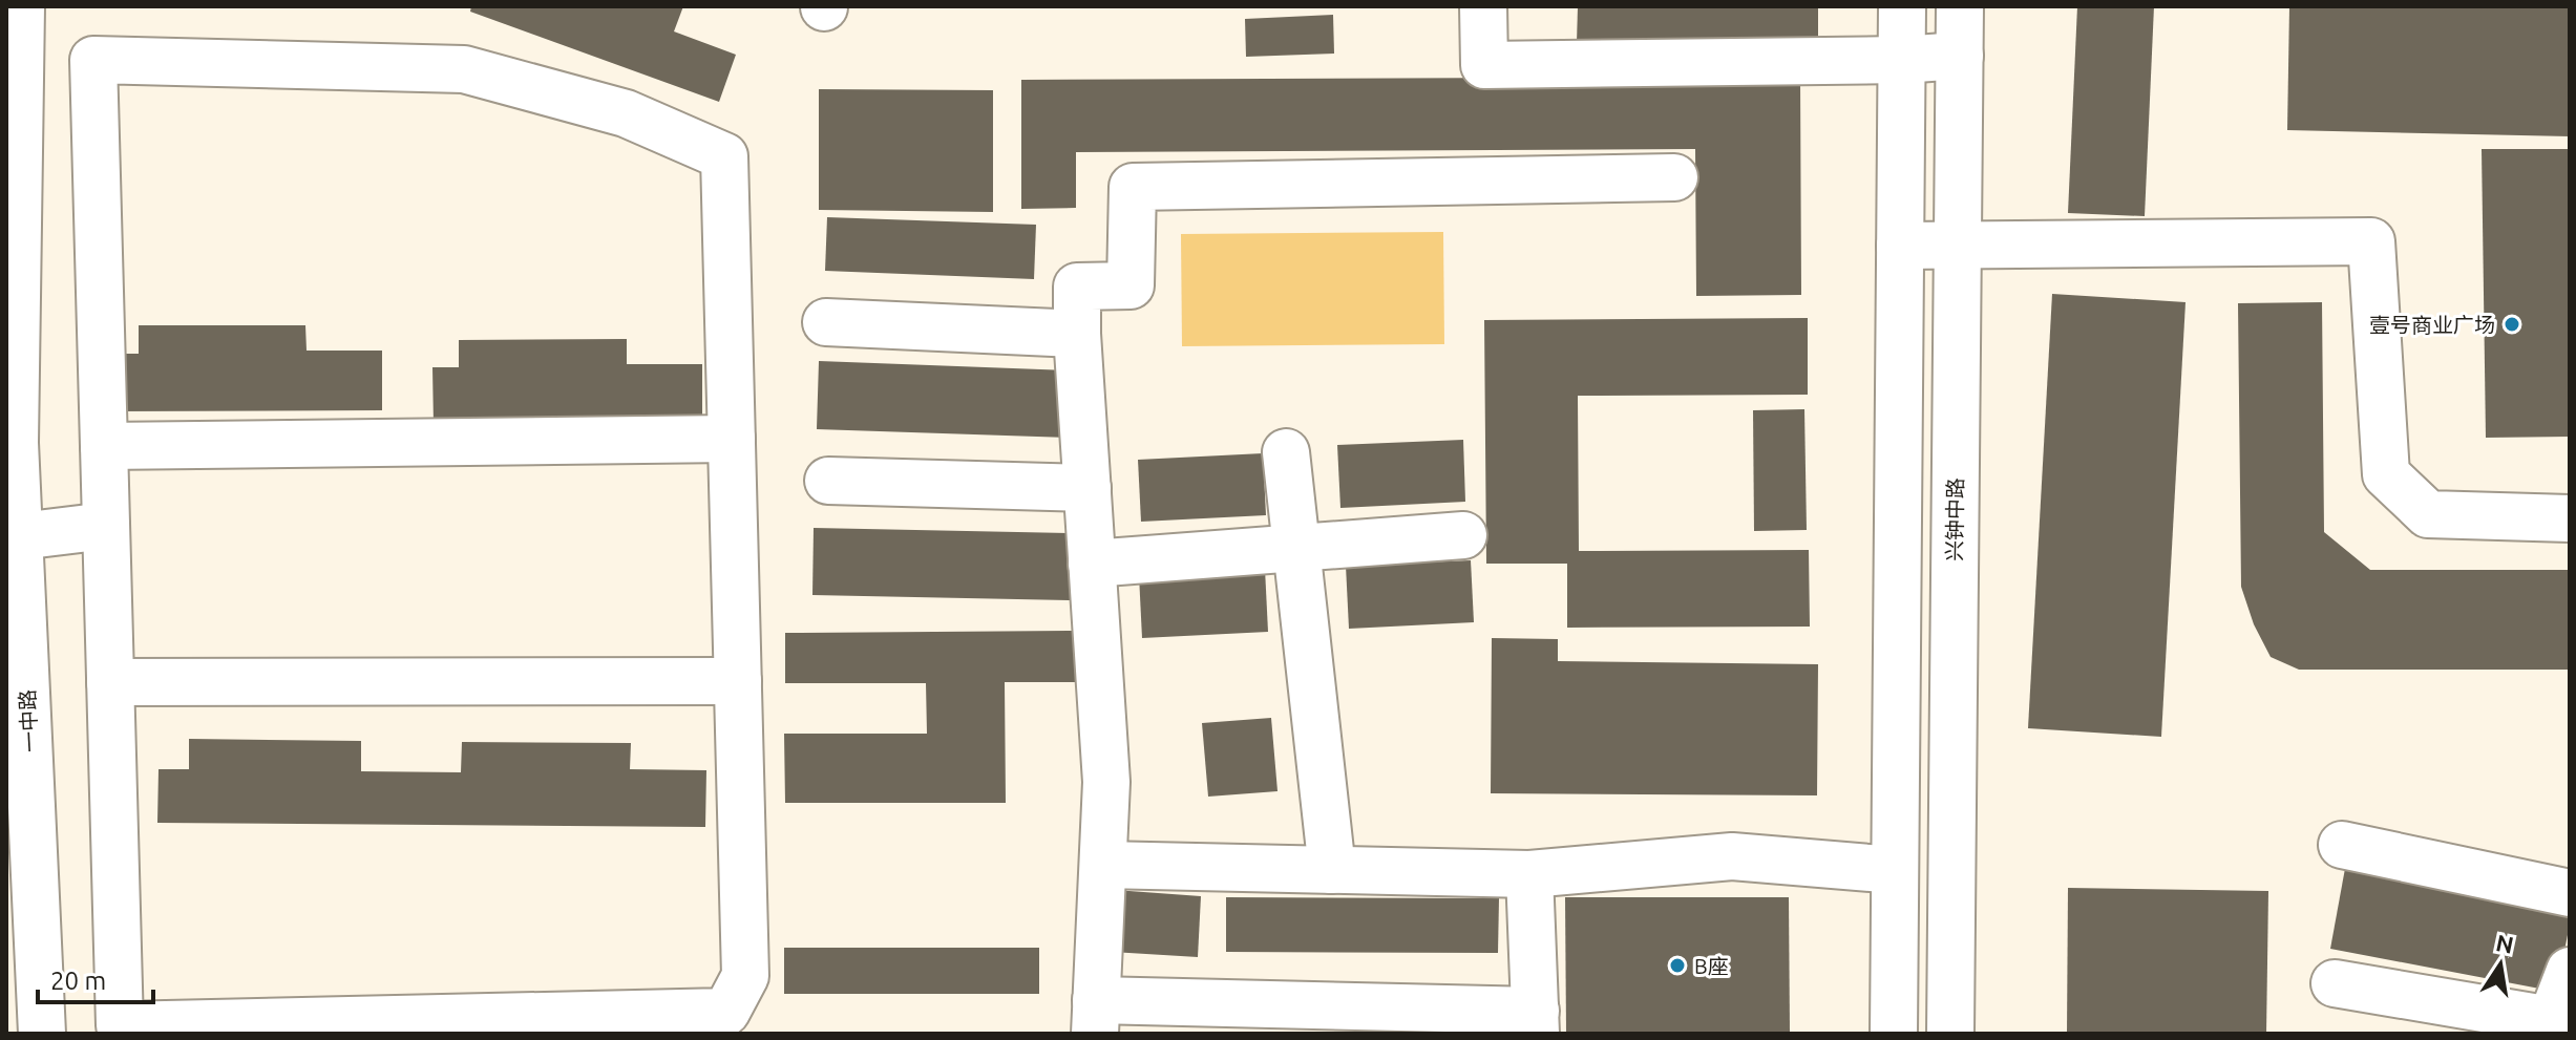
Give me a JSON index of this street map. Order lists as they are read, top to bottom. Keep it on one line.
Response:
{"streets":{"main road":["兴钟中路","一中路"]},"places":["壹号商业广场","B座"],"scale_bar":"20 m","north":"top"}
